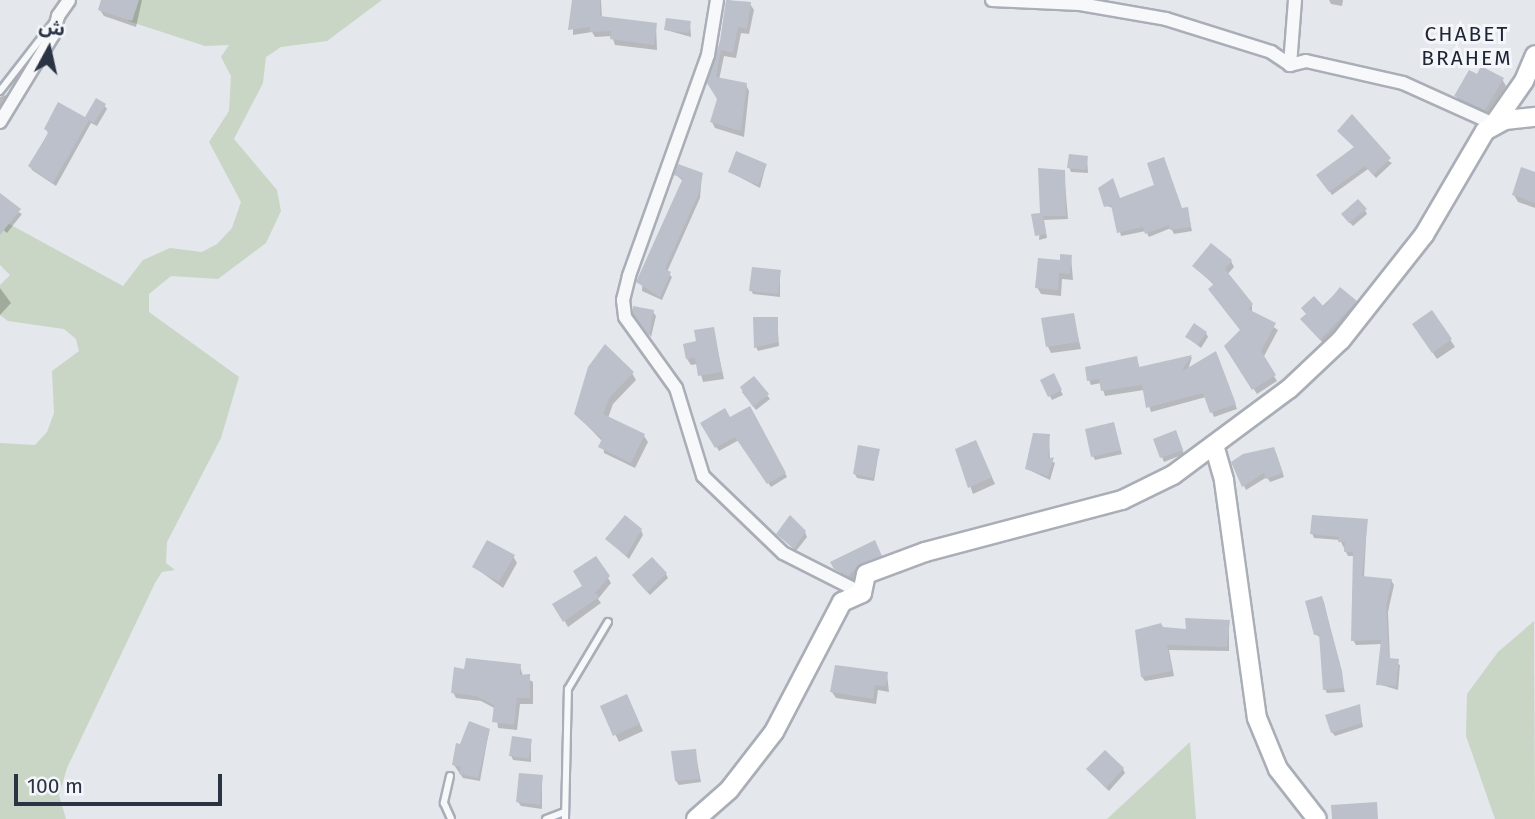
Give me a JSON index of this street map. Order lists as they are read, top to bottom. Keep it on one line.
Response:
{"districts":["CHABET BRAHEM"],"scale_bar":"100 m","north":"top"}
